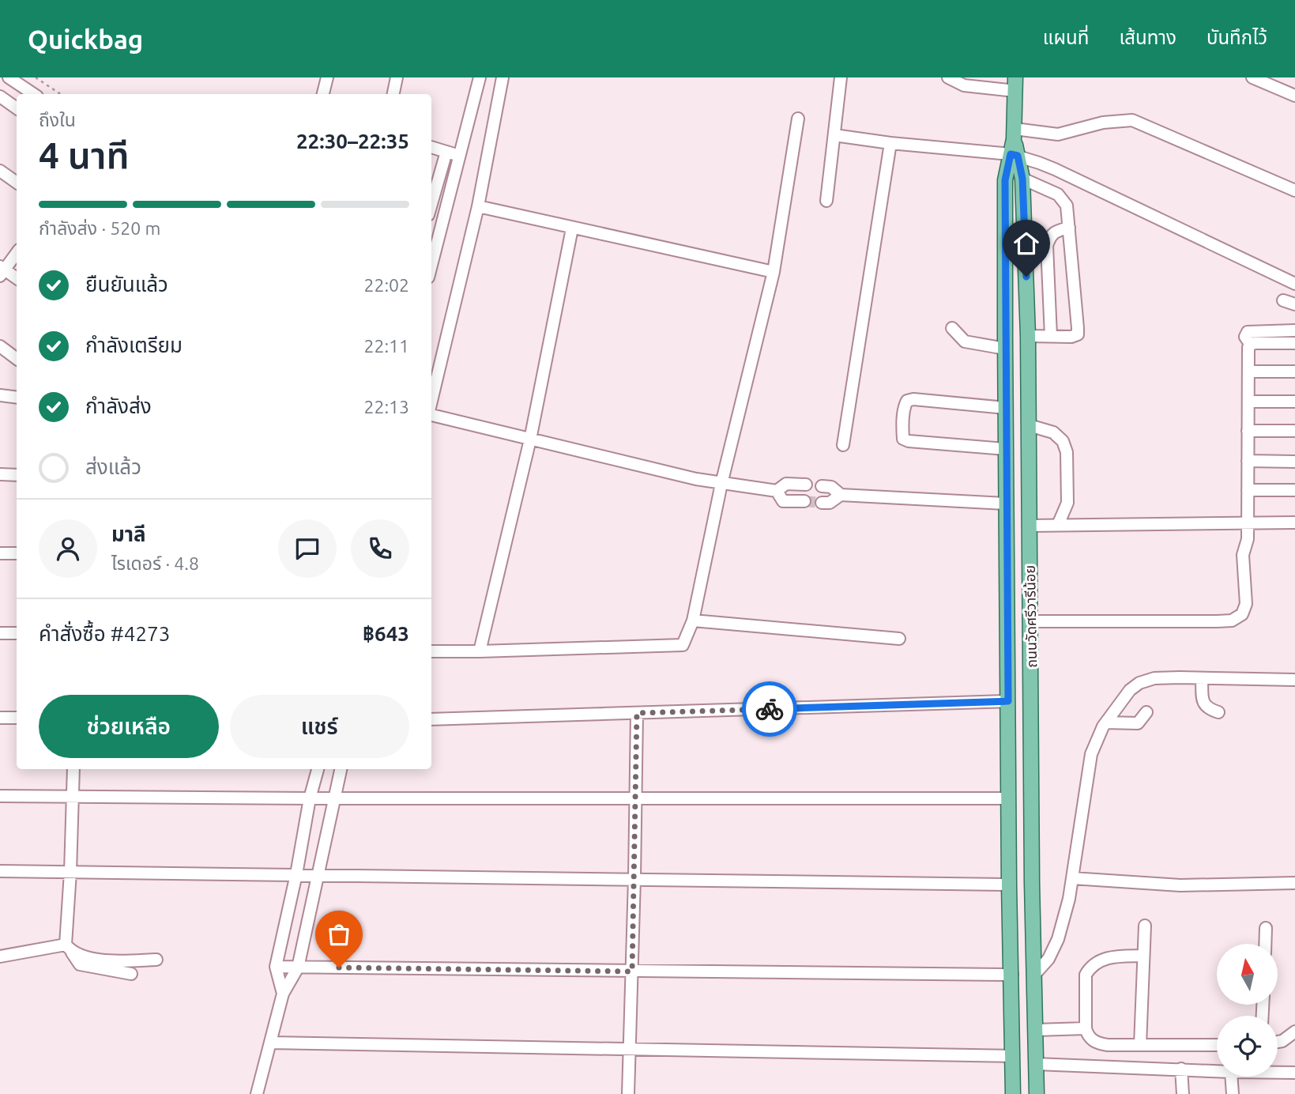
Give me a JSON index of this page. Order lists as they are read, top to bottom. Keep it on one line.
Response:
{"streets":{"main road":["ถนนวัดศรีวารีน้อย"]},"north":"top","page":{"header":"Quickbag","nav":["แผนที่","เส้นทาง","บันทึกไว้"],"heading":["4 นาที","ถึงใน","22:30–22:35"],"panel":["มาลี","ไรเดอร์ · 4.8","คำสั่งซื้อ #4273","฿643"],"bar":"กำลังส่ง · 520 m","list":[["ยืนยันแล้ว","22:02"],["กำลังเตรียม","22:11"],["กำลังส่ง","22:13"],"ส่งแล้ว"],"buttons":["ช่วยเหลือ","แชร์"]}}
